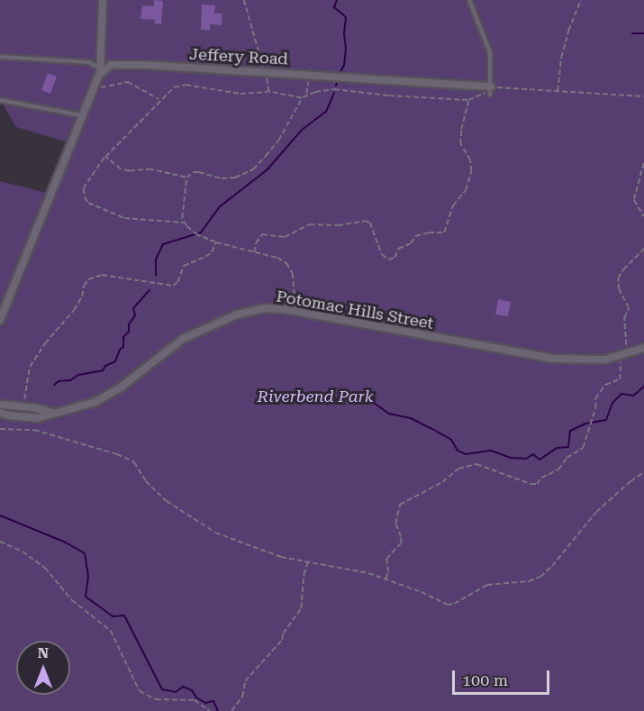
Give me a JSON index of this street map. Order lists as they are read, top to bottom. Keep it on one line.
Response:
{"streets":{"street":["Jeffery Road","Potomac Hills Street"]},"parks":["Riverbend Park"],"scale_bar":"100 m","north":"top"}
